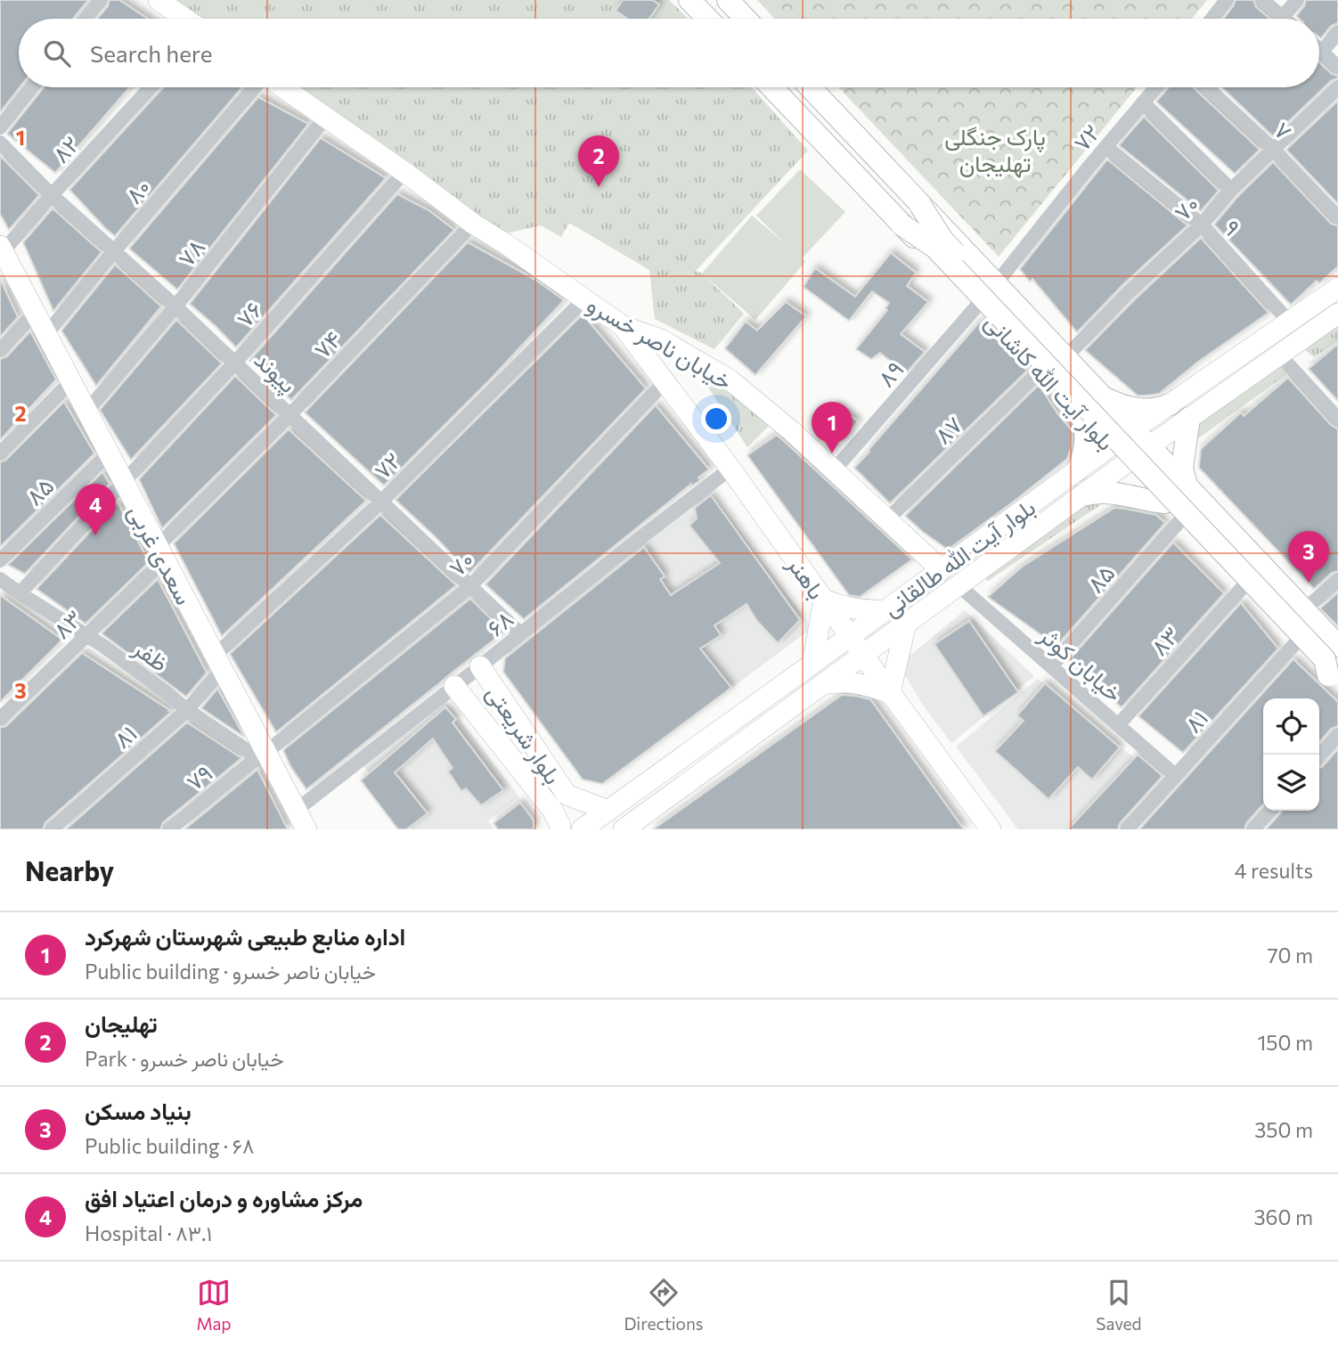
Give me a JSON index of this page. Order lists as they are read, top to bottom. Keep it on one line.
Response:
{"streets":{"main road":["خیابان ناصر خسرو","بلوار آیت الله کاشانی","سعدی غربی","بلوار آیت الله طالقانی","باهنر","بلوار شریعتی"],"street":["۷","۷۲","۸۲","۸۰","۷۰","۹","۷۸","۷۶","۷۴","پیوند","۸۹","۸۷","۸۵","۶۸","۸۳","ظفر","خیابان کوثر","۸۱","۷۹"]},"crossings":[["۷","۷۰"],["۷۲","۹"],["۷۲","خیابان ناصر خسرو"],["۷۲","پیوند"],["۷۲","بلوار آیت الله کاشانی"],["۷۲","سعدی غربی"],["۷۲","۸۱"],["۸۲","پیوند"],["۸۲","سعدی غربی"],["۸۰","پیوند"],["۸۰","سعدی غربی"],["۷۰","۹"],["۷۰","پیوند"],["۷۰","بلوار آیت الله کاشانی"],["۷۰","سعدی غربی"],["۷۰","باهنر"],["۷۰","ظفر"],["۷۰","۷۹"],["۹","بلوار آیت الله طالقانی"],["۷۸","خیابان ناصر خسرو"],["۷۸","پیوند"],["۷۸","سعدی غربی"],["۷۶","خیابان ناصر خسرو"],["۷۶","پیوند"],["۷۶","سعدی غربی"],["۷۶","ظفر"],["خیابان ناصر خسرو","۷۴"],["خیابان ناصر خسرو","۸۹"],["خیابان ناصر خسرو","۸۷"],["خیابان ناصر خسرو","بلوار آیت الله طالقانی"],["خیابان ناصر خسرو","باهنر"],["۷۴","پیوند"],["۷۴","سعدی غربی"],["۷۴","۸۳"],["پیوند","۶۸"],["۸۹","بلوار آیت الله کاشانی"],["بلوار آیت الله کاشانی","۸۷"],["بلوار آیت الله کاشانی","۸۵"],["بلوار آیت الله کاشانی","بلوار آیت الله طالقانی"],["بلوار آیت الله کاشانی","۸۳"],["بلوار آیت الله کاشانی","۸۱"],["۸۵","سعدی غربی"],["۸۵","خیابان کوثر"],["سعدی غربی","۶۸"],["سعدی غربی","۸۳"],["سعدی غربی","ظفر"],["سعدی غربی","۸۱"],["سعدی غربی","۷۹"],["بلوار آیت الله طالقانی","باهنر"],["بلوار آیت الله طالقانی","خیابان کوثر"],["بلوار آیت الله طالقانی","بلوار شریعتی"],["باهنر","۶۸"],["۶۸","بلوار شریعتی"],["۸۳","ظفر"],["۸۳","خیابان کوثر"],["ظفر","۸۱"],["ظفر","۷۹"],["خیابان کوثر","۸۱"]],"parks":["پارک جنگلی تهلیجان"],"page":{"search":"Search here","pins":["2","1","4","3"],"heading":["Nearby","4 results"],"list":[{"mark":"1","name":"اداره منابع طبیعی شهرستان شهرکرد","note":"Public building · خیابان ناصر خسرو","value":"70 m"},{"mark":"2","name":"تهلیجان","note":"Park · خیابان ناصر خسرو","value":"150 m"},{"mark":"3","name":"بنیاد مسکن","note":"Public building · ۶۸","value":"350 m"},{"mark":"4","name":"مرکز مشاوره و درمان اعتیاد افق","note":"Hospital · ۸۳.۱","value":"360 m"}],"nav":["Map","Directions","Saved"]},"grid":{"rows":["1","2","3"]}}
